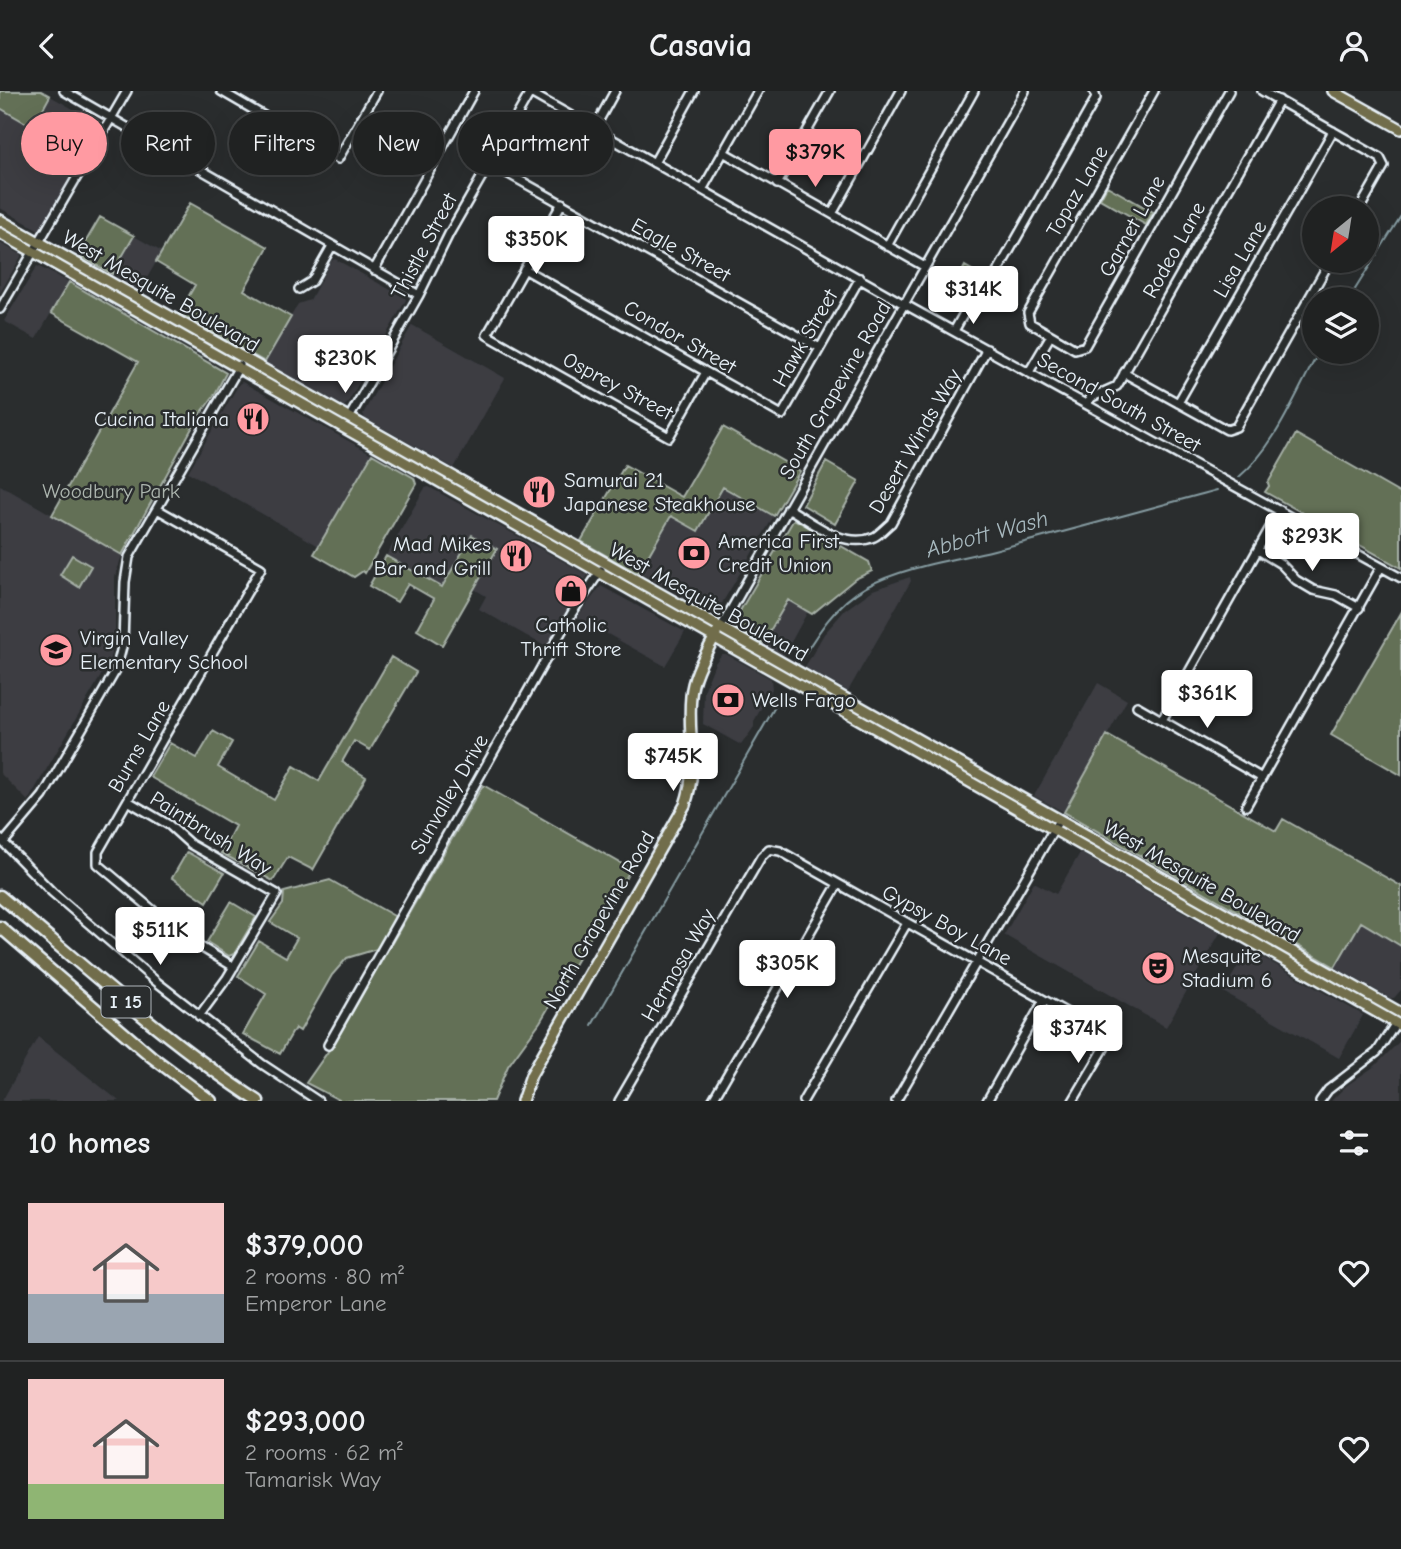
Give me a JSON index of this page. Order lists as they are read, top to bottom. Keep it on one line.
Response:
{"streets":{"highway":["I 15"],"main road":["West Mesquite Boulevard","North Grapevine Road"],"street":["Topaz Lane","Garnet Lane","Thistle Street","Eagle Street","Rodeo Lane","Lisa Lane","Condor Street","Hawk Street","Osprey Street","South Grapevine Road","Second South Street","Desert Winds Way","Burns Lane","Sunvalley Drive","Paintbrush Way","Gypsy Boy Lane","Hermosa Way"]},"crossings":[["Topaz Lane","Garnet Lane"],["Thistle Street","West Mesquite Boulevard"],["Thistle Street","Second South Street"],["Eagle Street","Hawk Street"],["Rodeo Lane","Second South Street"],["West Mesquite Boulevard","South Grapevine Road"],["West Mesquite Boulevard","Sunvalley Drive"],["West Mesquite Boulevard","North Grapevine Road"],["Condor Street","Hawk Street"],["Condor Street","Osprey Street"],["Hawk Street","Second South Street"],["South Grapevine Road","Second South Street"],["South Grapevine Road","Desert Winds Way"],["South Grapevine Road","North Grapevine Road"],["Second South Street","Desert Winds Way"],["Burns Lane","Paintbrush Way"],["Gypsy Boy Lane","Hermosa Way"]],"water":["Abbott Wash"],"parks":["Woodbury Park"],"places":{"restaurant":["Cucina Italiana","Samurai 21 Japanese Steakhouse","Mad Mikes Bar and Grill"],"bank":["America First Credit Union","Wells Fargo"],"shop":["Catholic Thrift Store"],"school or university":["Virgin Valley Elementary School"],"theatre":["Mesquite Stadium 6"]},"north":"bottom left","page":{"header":"Casavia","chip":["Buy","Rent","Filters","New","Apartment"],"price":["$379K","$350K","$314K","$230K","$293K","$361K","$745K","$511K","$305K","$374K"],"heading":"10 homes","list":[{"name":"$379,000","note":"2 rooms · 80 m² · Emperor Lane"},{"name":"$293,000","note":"2 rooms · 62 m² · Tamarisk Way"}]}}
